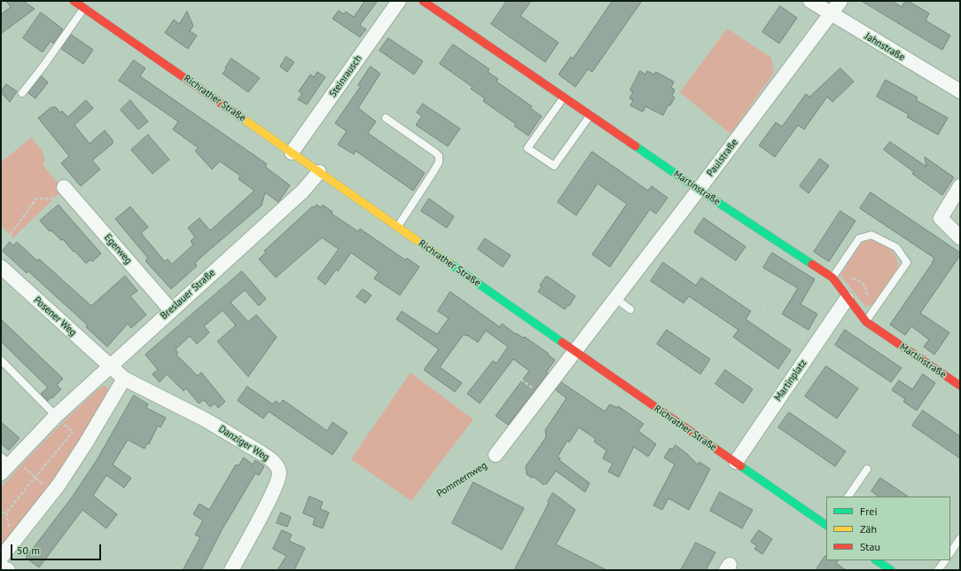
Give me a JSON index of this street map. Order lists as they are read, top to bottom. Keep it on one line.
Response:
{"streets":{"street":["Jahnstraße","Steinrausch","Richrather Straße","Paulstraße","Martinstraße","Egerweg","Breslauer Straße","Posener Weg","Martinplatz","Danziger Weg","Pommernweg"]},"crossings":[["Jahnstraße","Paulstraße"],["Steinrausch","Richrather Straße"],["Richrather Straße","Paulstraße"],["Richrather Straße","Breslauer Straße"],["Richrather Straße","Martinplatz"],["Richrather Straße","Pommernweg"],["Paulstraße","Martinstraße"],["Paulstraße","Pommernweg"],["Martinstraße","Martinplatz"],["Egerweg","Breslauer Straße"],["Breslauer Straße","Posener Weg"],["Breslauer Straße","Danziger Weg"],["Posener Weg","Danziger Weg"]],"legend":["Frei","Zäh","Stau"],"scale_bar":"50 m"}
